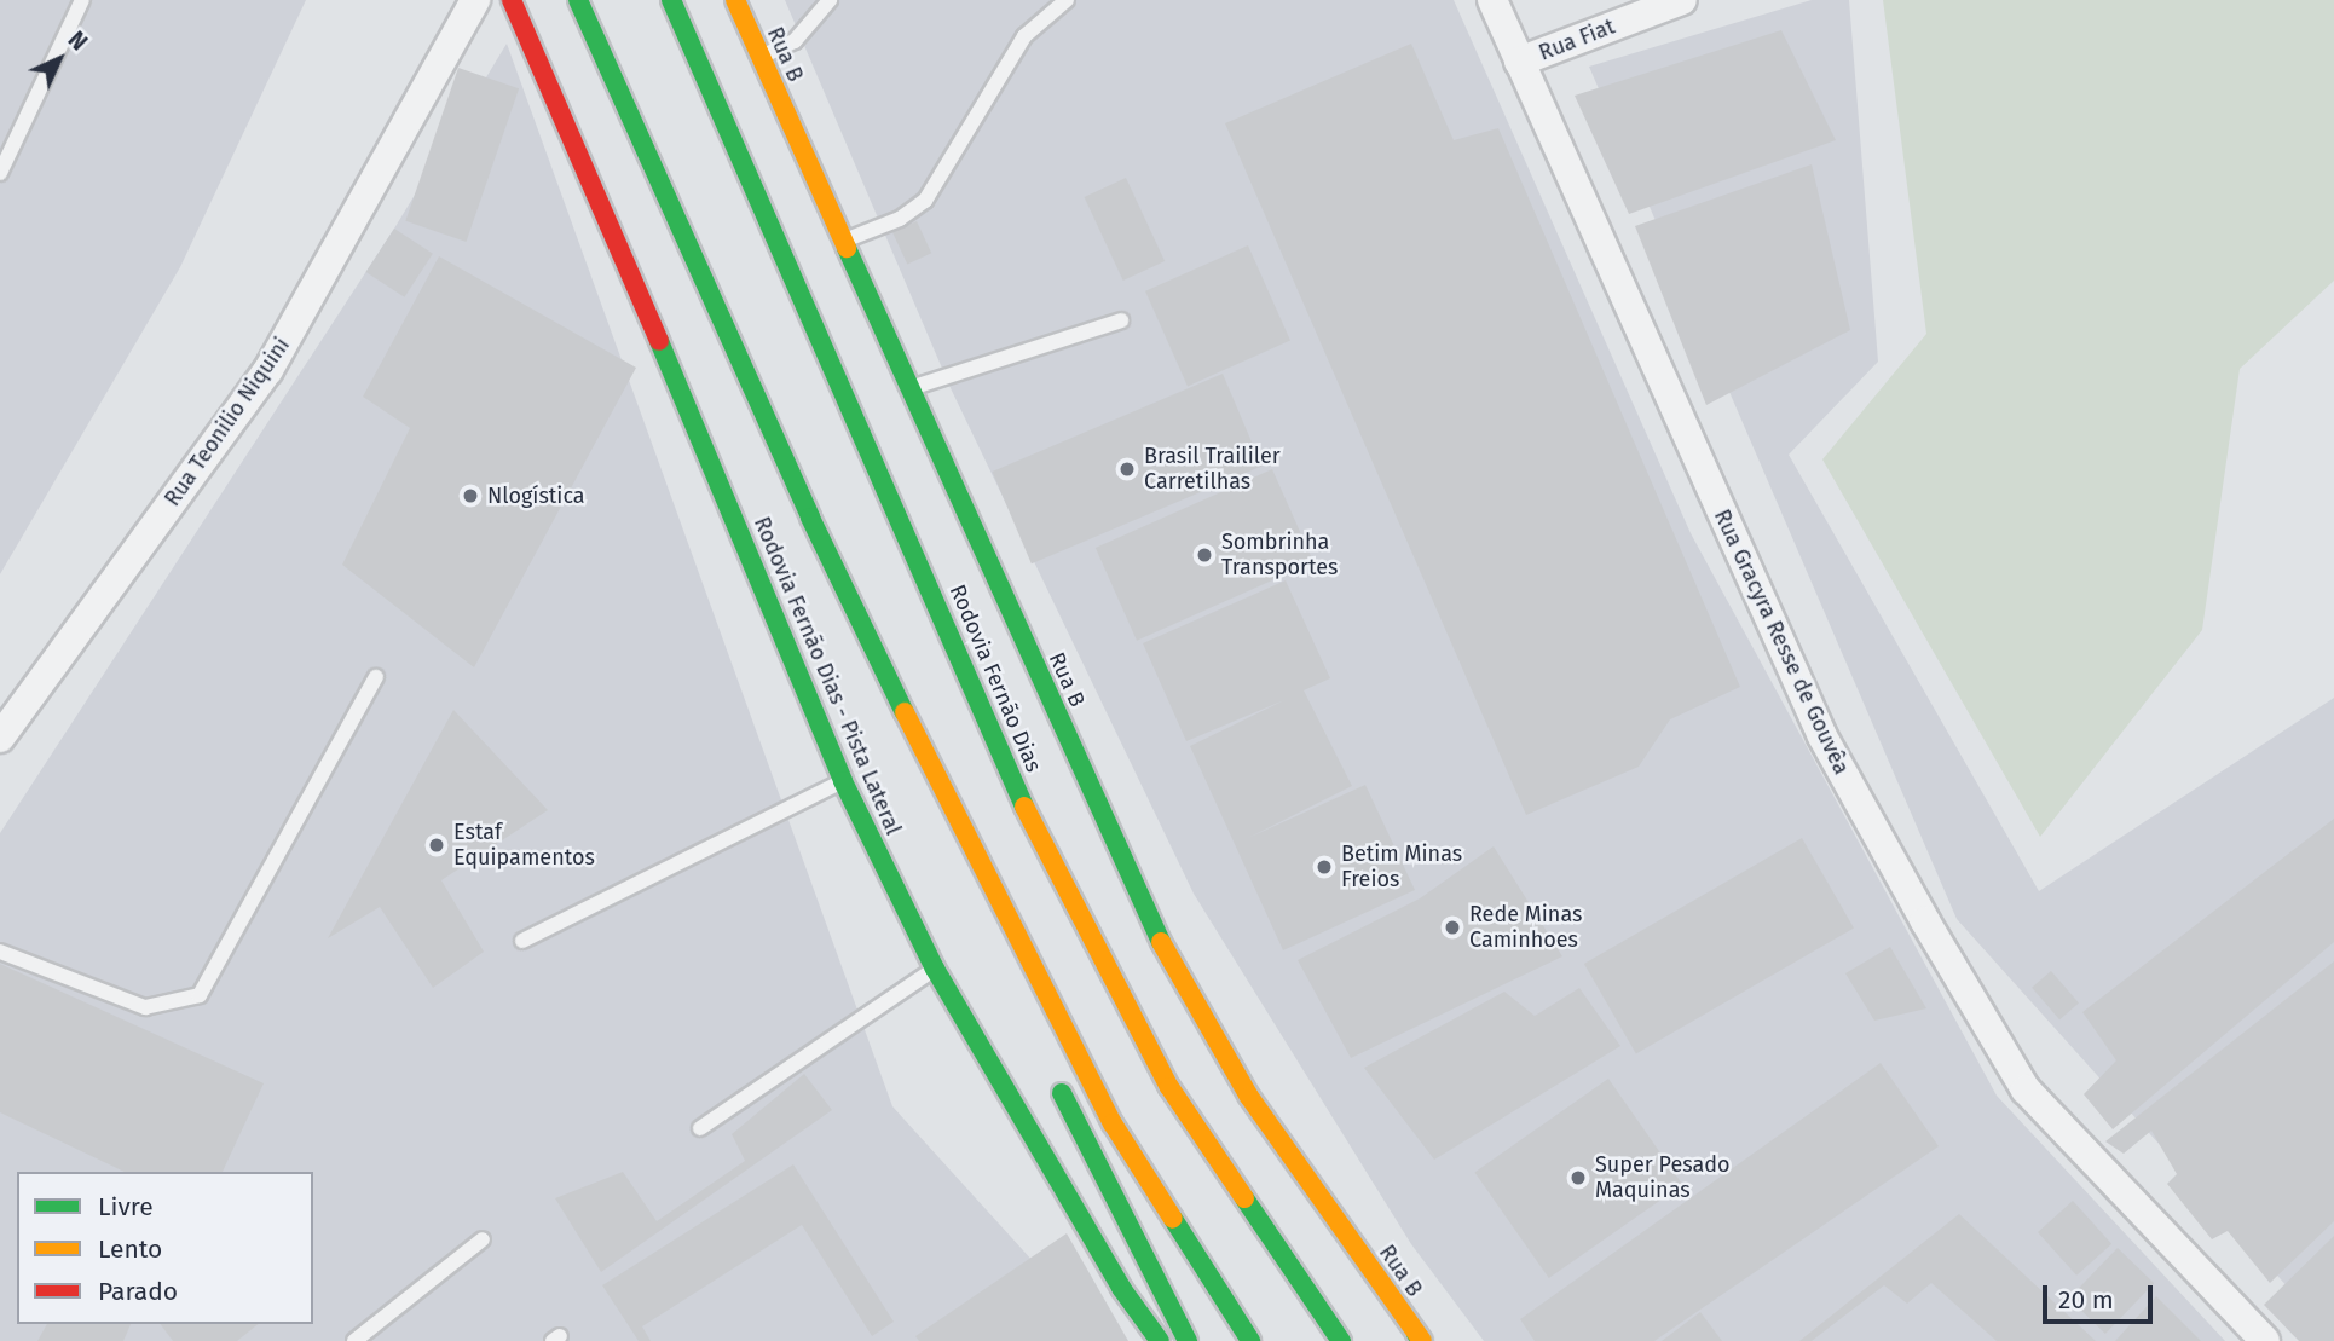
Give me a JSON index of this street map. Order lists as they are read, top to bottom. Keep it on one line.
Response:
{"streets":{"main road":["Rua B","Rodovia Fernão Dias - Pista Lateral","Rodovia Fernão Dias"],"street":["Rua Fiat","Rua Teonilio Niquini","Rua Gracyra Resse de Gouvêa"]},"crossings":[["Rua Fiat","Rua Gracyra Resse de Gouvêa"]],"places":["Brasil Traililer Carretilhas","Nlogística","Sombrinha Transportes","Estaf Equipamentos","Betim Minas Freios","Rede Minas Caminhoes","Super Pesado Maquinas"],"legend":["Livre","Lento","Parado"],"scale_bar":"20 m","north":"top right"}
